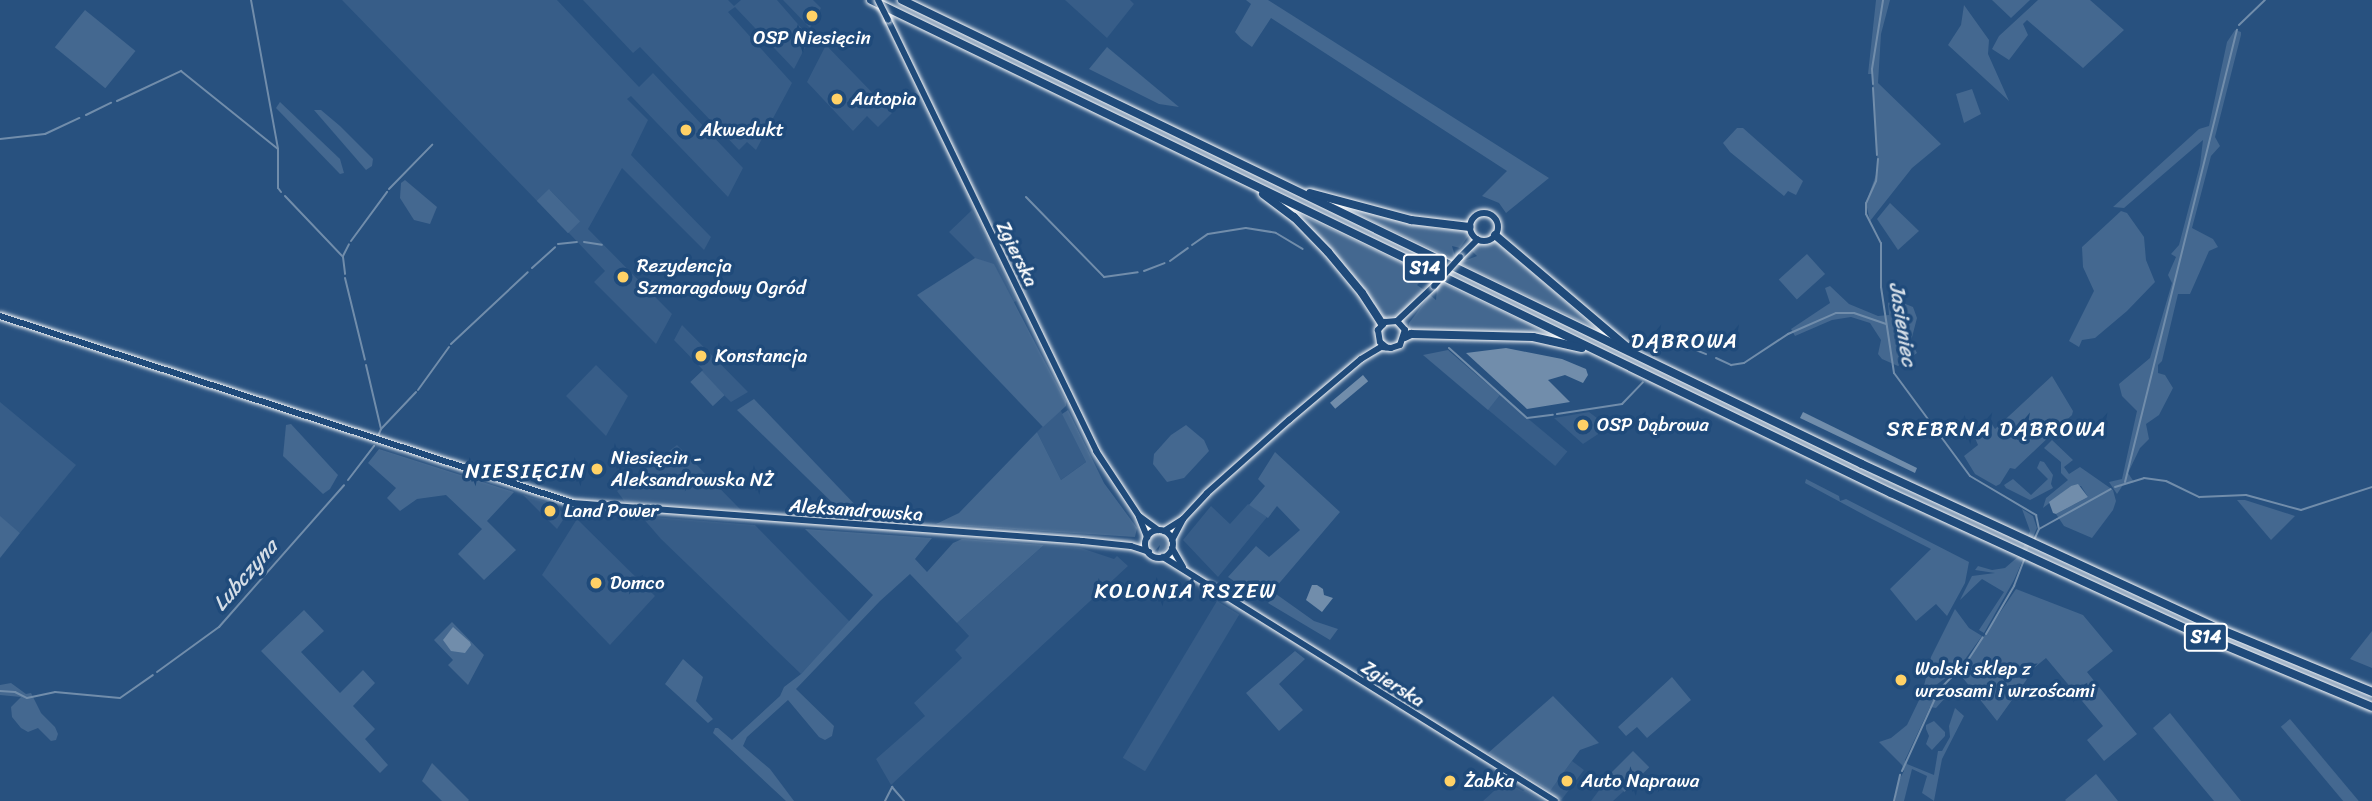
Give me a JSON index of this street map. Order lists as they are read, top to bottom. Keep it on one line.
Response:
{"streets":{"highway":["S14"],"main road":["Zgierska","Aleksandrowska"]},"crossings":[["Zgierska","Aleksandrowska"]],"districts":["DĄBROWA","SREBRNA DĄBROWA","NIESIĘCIN","KOLONIA RSZEW"],"water":["Jasieniec","Lubczyna"],"places":["OSP Niesięcin","Autopia","Akwedukt","Rezydencja Szmaragdowy Ogród","Konstancja","OSP Dąbrowa","Niesięcin - Aleksandrowska NŻ","Land Power","Domco","Wolski sklep z wrzosami i wrzoścami","Żabka","Auto Naprawa"]}
